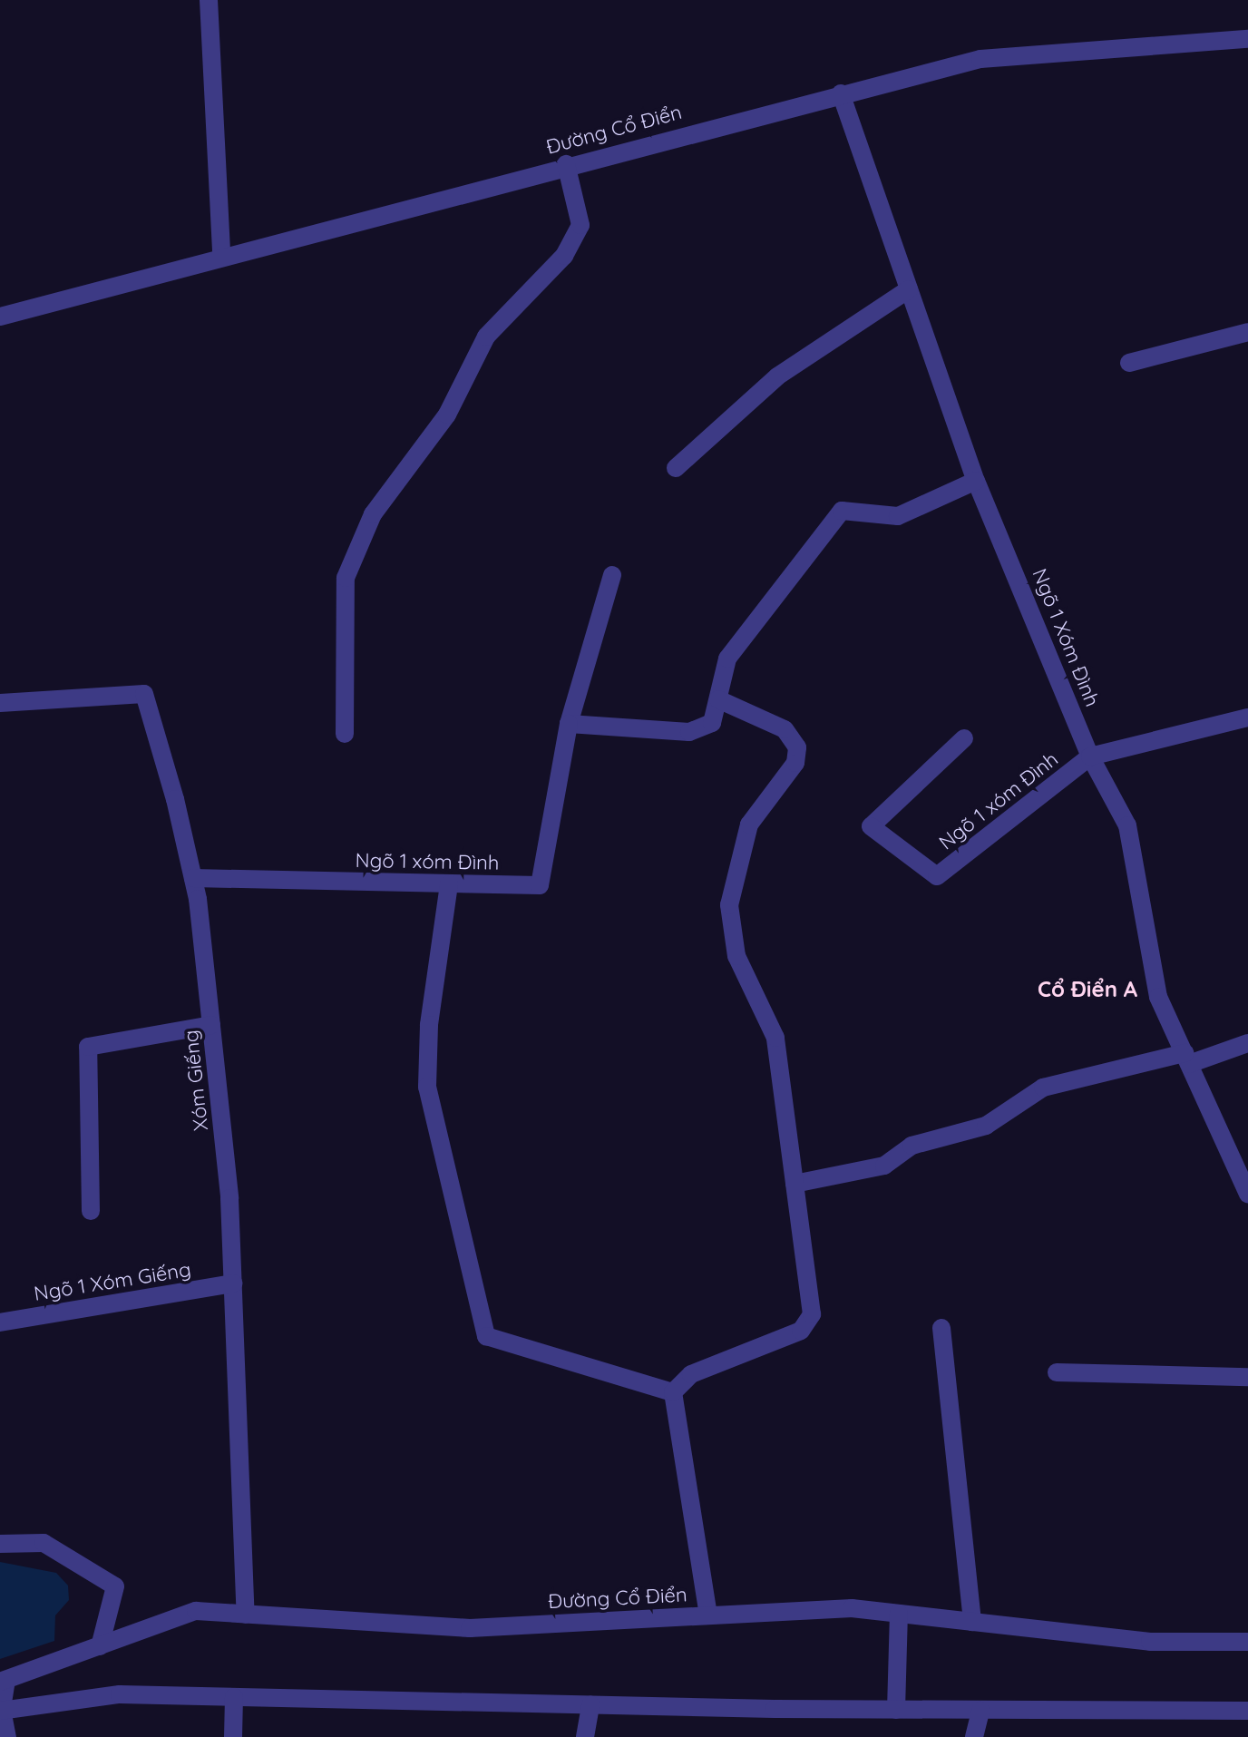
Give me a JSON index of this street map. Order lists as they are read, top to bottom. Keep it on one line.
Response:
{"streets":{"street":["Đường Cổ Điển","Ngõ 1 Xóm Đình","Ngõ 1 xóm Đình","Xóm Giếng","Ngõ 1 Xóm Giếng"]},"crossings":[["Đường Cổ Điển","Ngõ 1 Xóm Đình"],["Đường Cổ Điển","Xóm Giếng"],["Ngõ 1 Xóm Đình","Ngõ 1 xóm Đình"],["Ngõ 1 xóm Đình","Xóm Giếng"],["Xóm Giếng","Ngõ 1 Xóm Giếng"]],"districts":["Cổ Điển A"]}
